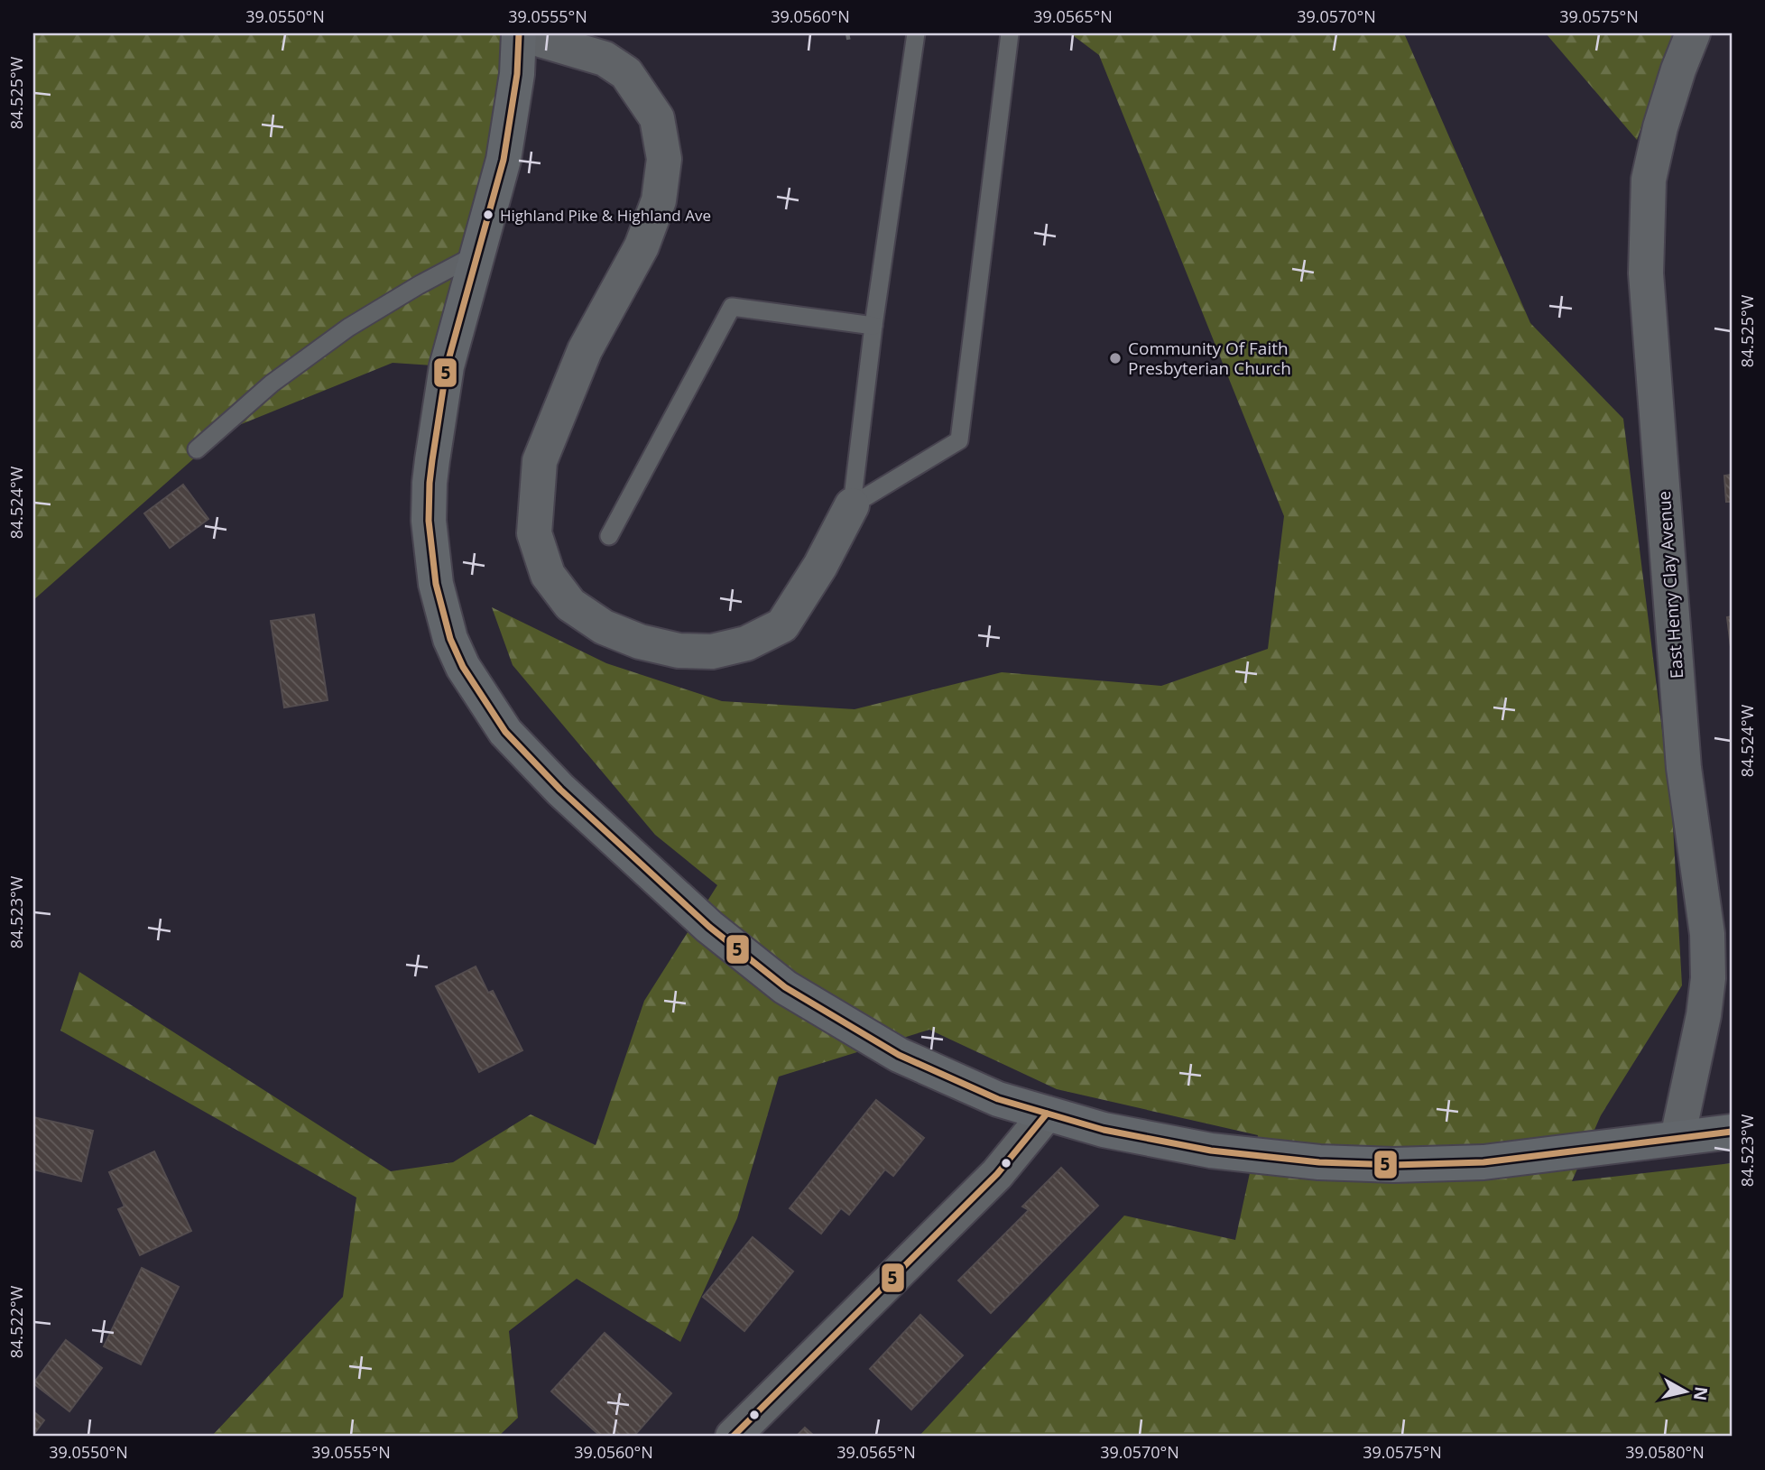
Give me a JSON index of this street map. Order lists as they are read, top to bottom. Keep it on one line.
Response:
{"streets":{"street":["East Henry Clay Avenue"]},"places":["Highland Pike & Highland Ave","Community Of Faith Presbyterian Church"],"lines":["transit line 5"],"north":"right","coordinates":["39.0550°N","39.0555°N","39.0560°N","39.0565°N","39.0570°N","39.0575°N","84.525°W","84.524°W","84.523°W","84.522°W","39.0580°N"]}
